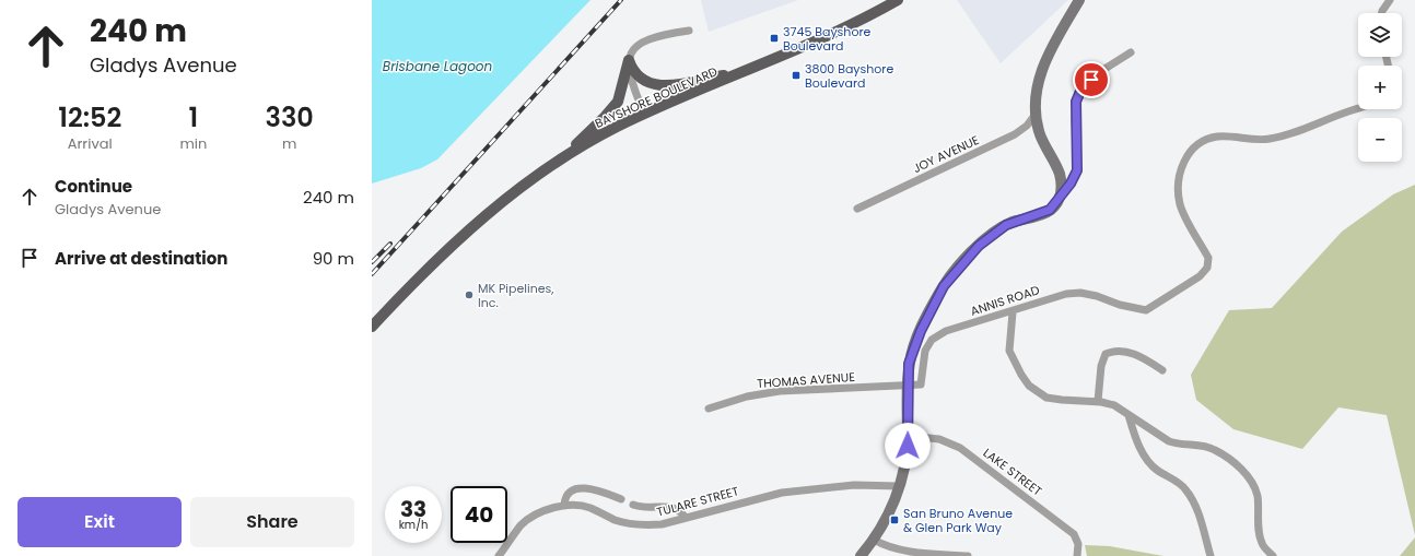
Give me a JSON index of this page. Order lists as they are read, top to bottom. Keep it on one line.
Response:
{"streets":{"main road":["BAYSHORE BOULEVARD"],"street":["JOY AVENUE","ANNIS ROAD","THOMAS AVENUE","LAKE STREET","TULARE STREET"]},"crossings":[["ANNIS ROAD","THOMAS AVENUE"]],"water":["Brisbane Lagoon"],"places":{"transit":["3745 Bayshore Boulevard","3800 Bayshore Boulevard","San Bruno Avenue & Glen Park Way"],"other":["MK Pipelines, Inc."]},"page":{"turn":["240 m","Gladys Avenue"],"map_buttons":["+","−"],"eta":["12:52","Arrival","1","min","330","m"],"list":[{"name":"Continue","note":"Gladys Avenue","value":"240 m"},{"name":"Arrive at destination","value":"90 m"}],"speed":"33 km/h","limit":"40","buttons":["Exit","Share"]}}
